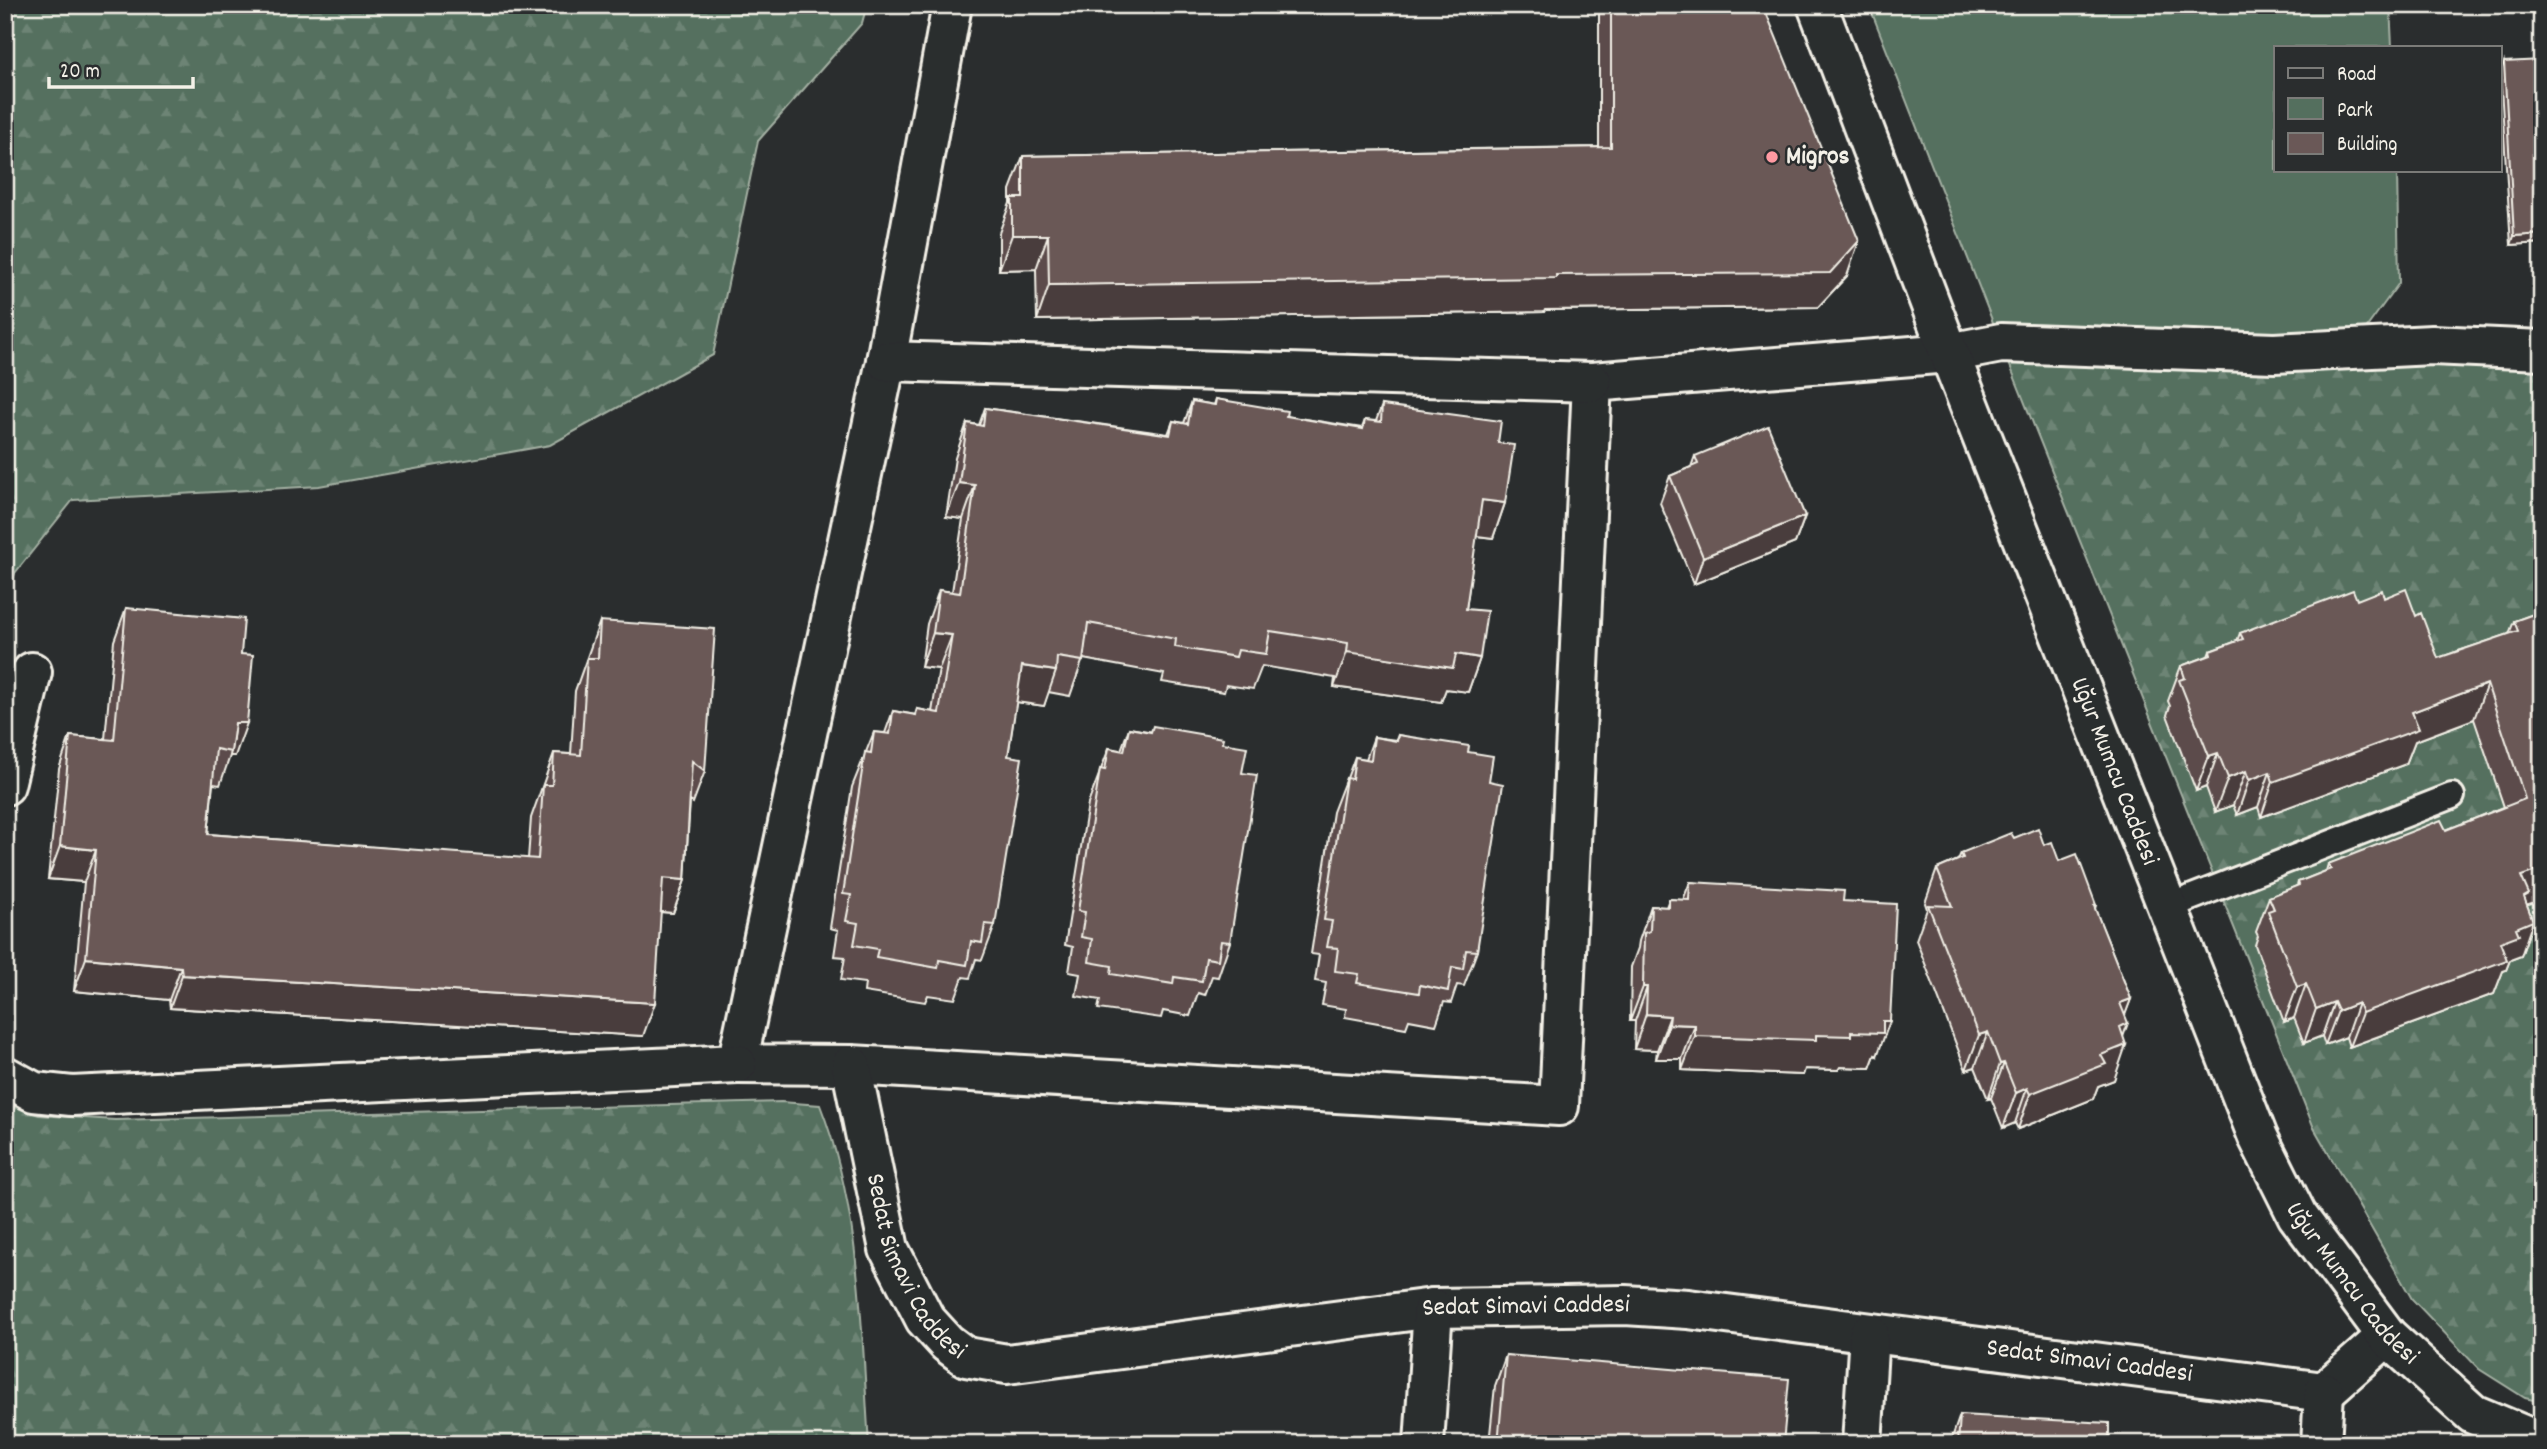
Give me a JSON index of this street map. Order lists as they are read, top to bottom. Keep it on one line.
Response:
{"streets":{"street":["Uğur Mumcu Caddesi","Sedat Simavi Caddesi"]},"places":["Migros"],"legend":["Road","Park","Building"],"scale_bar":"20 m"}
